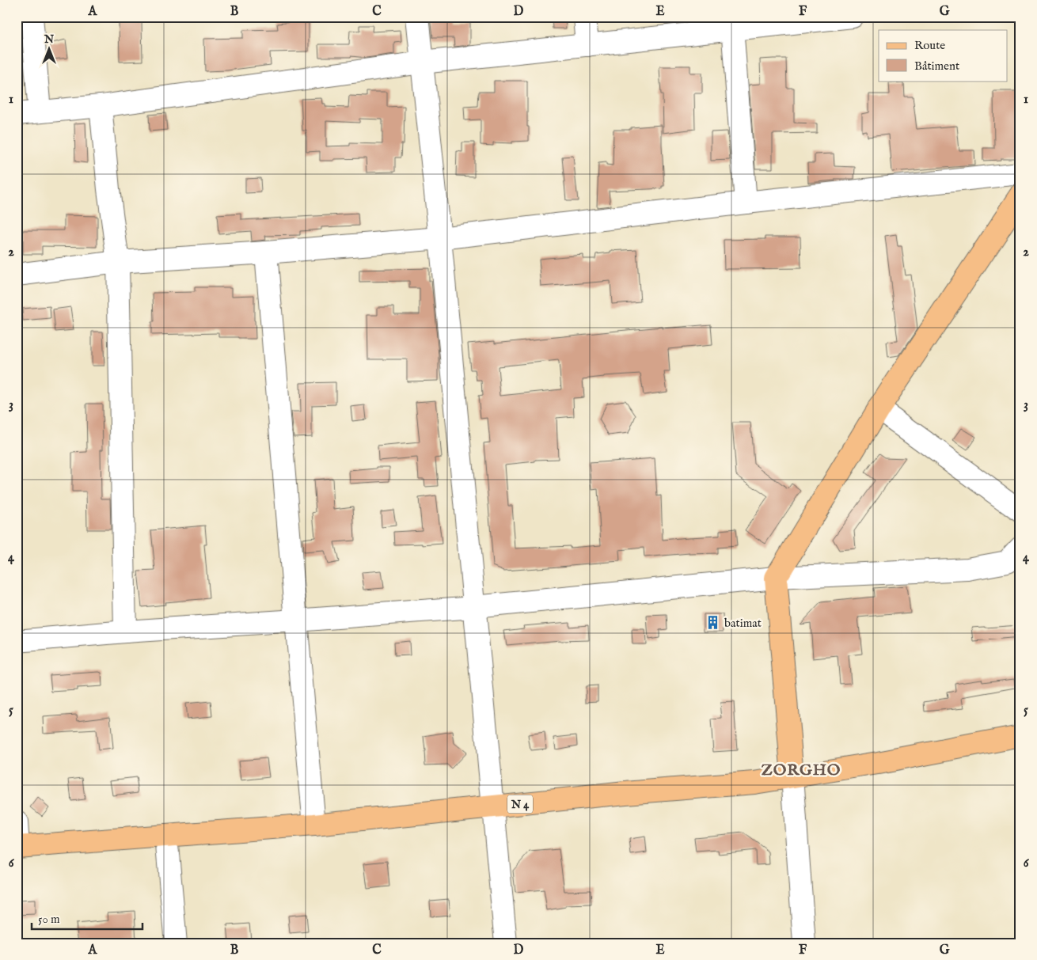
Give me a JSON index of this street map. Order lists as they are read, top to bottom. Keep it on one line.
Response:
{"streets":{"main road":["N 4"]},"districts":["ZORGHO"],"places":{"building":["batimat"]},"legend":["Route","Bâtiment"],"scale_bar":"50 m","north":"top","grid":{"columns":["A","B","C","D","E","F","G"],"rows":["1","2","3","4","5","6"]}}
